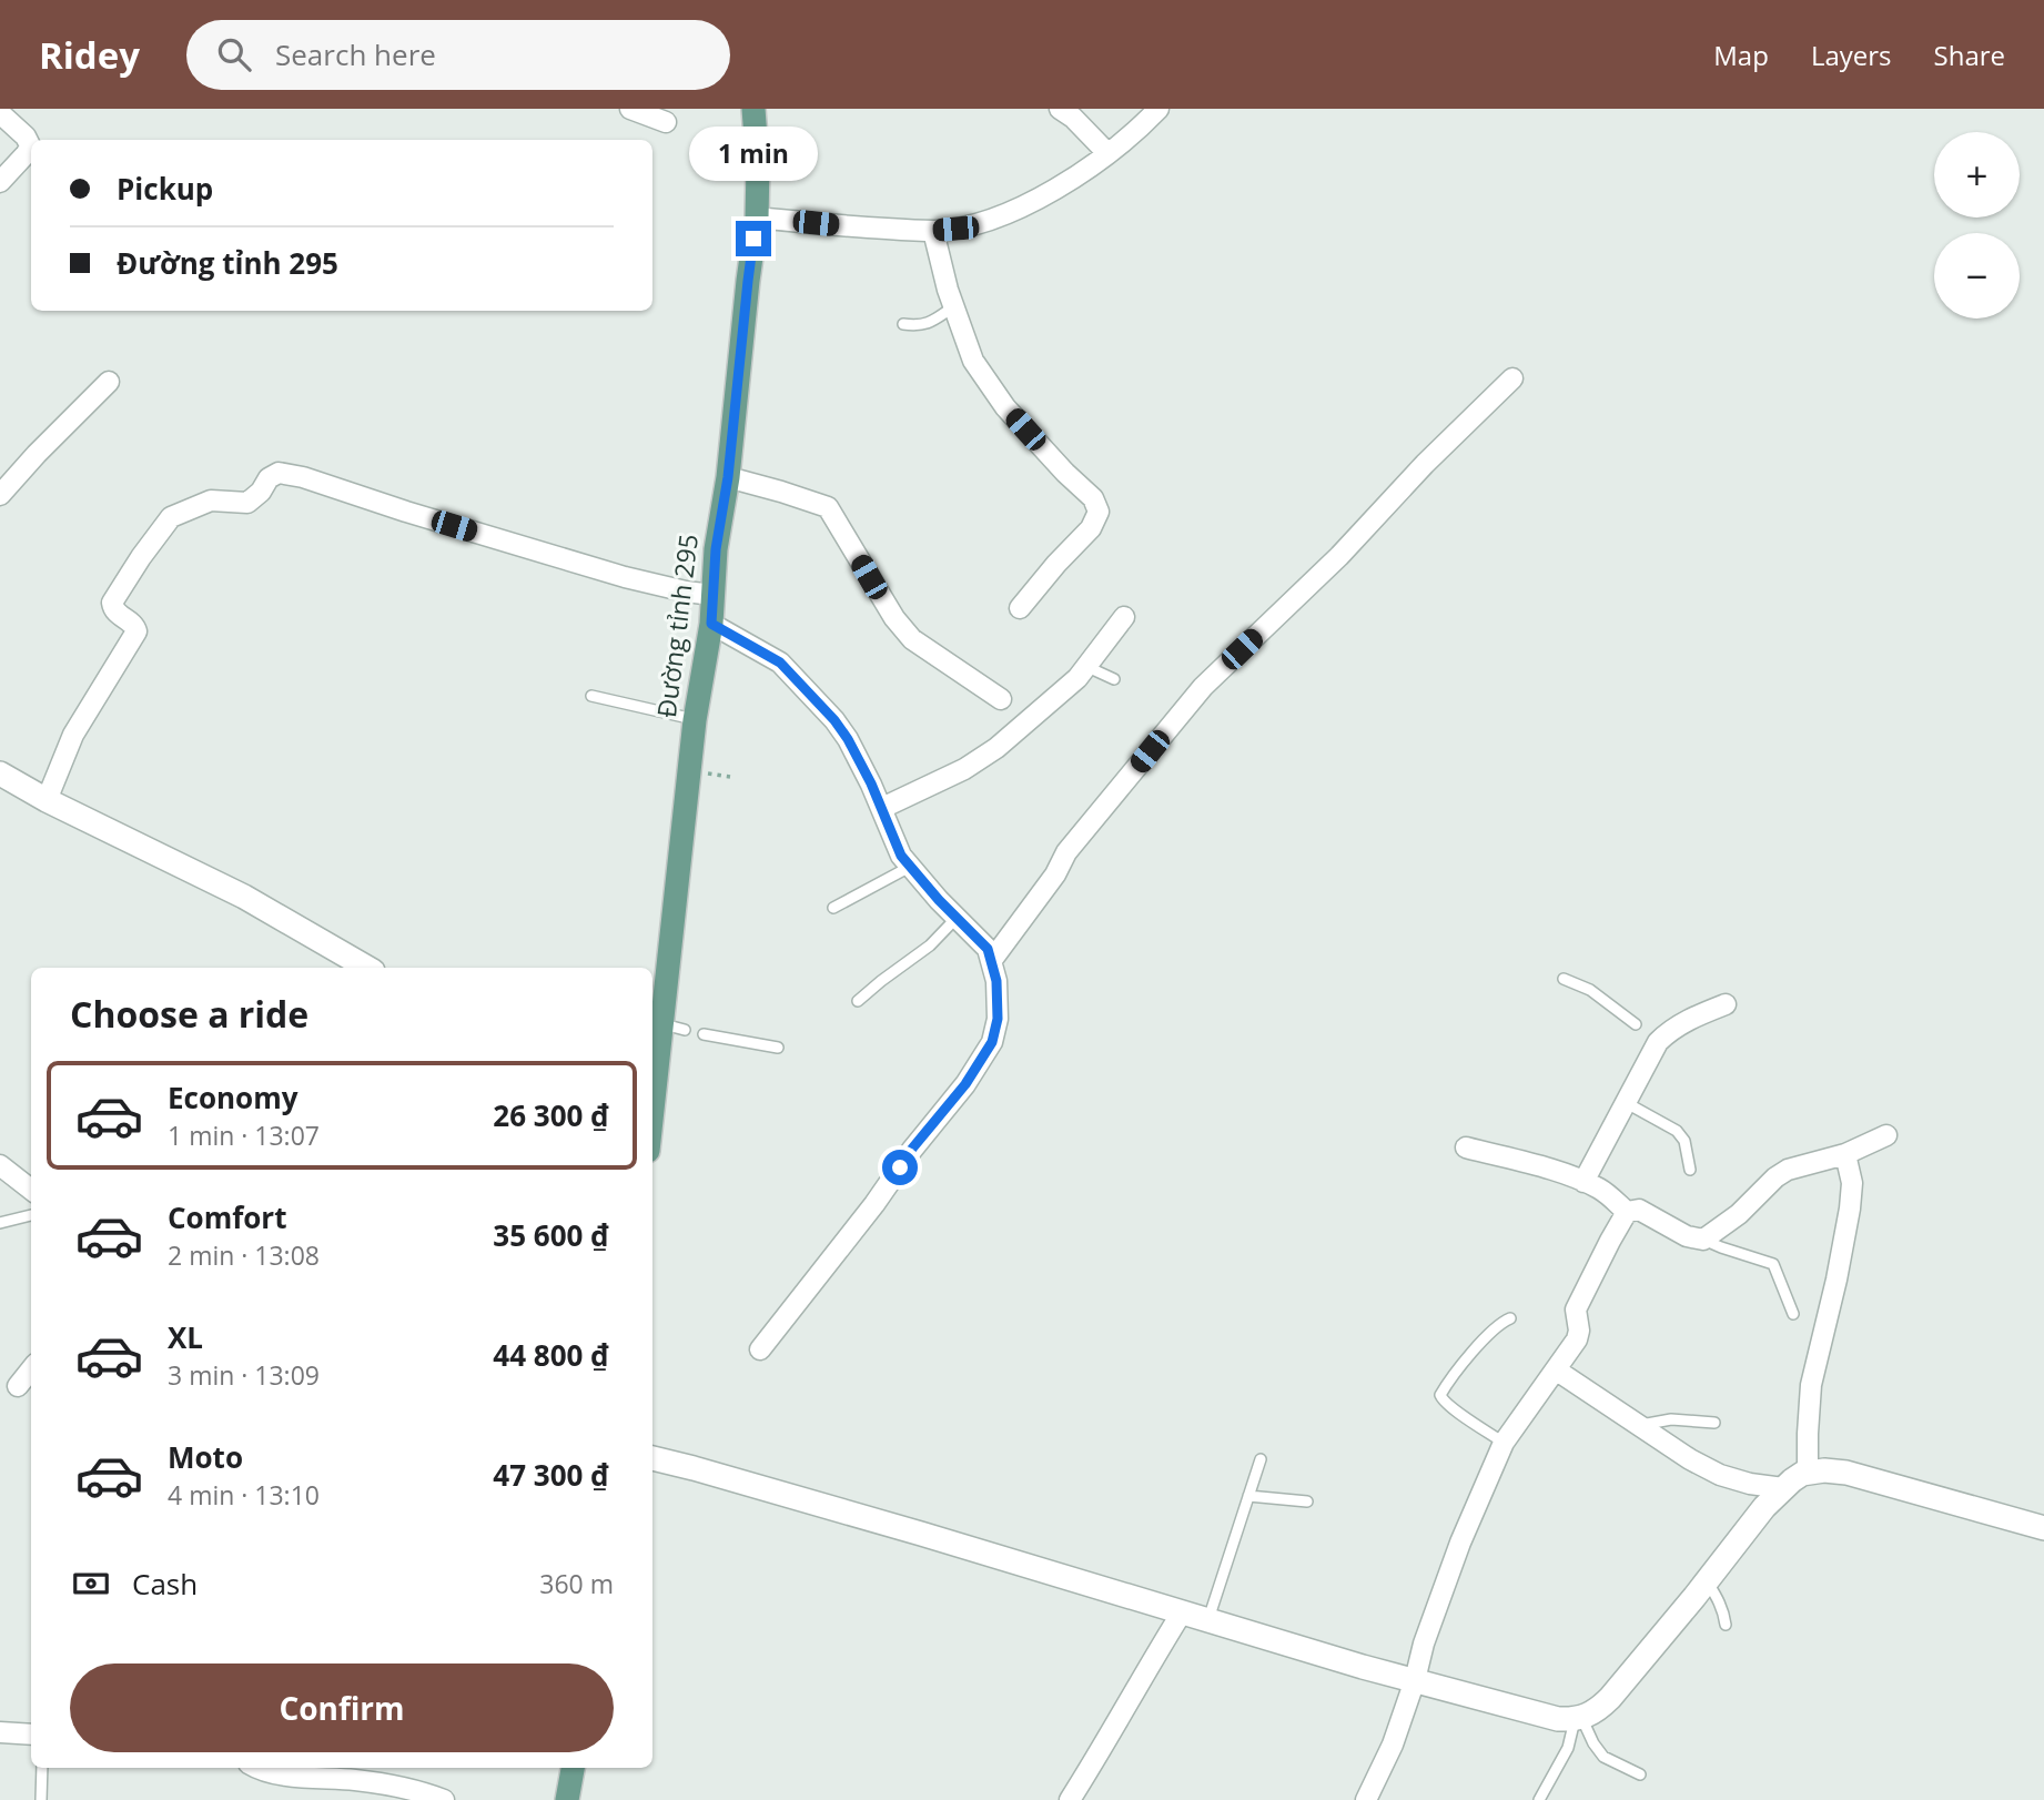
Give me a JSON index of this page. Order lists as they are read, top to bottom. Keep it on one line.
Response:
{"streets":{"main road":["Đường tỉnh 295"]},"page":{"header":"Ridey","search":"Search here","nav":["Map","Layers","Share"],"bubble":"1 min","map_buttons":["+","−"],"banner":["Pickup","Đường tỉnh 295"],"heading":"Choose a ride","list":[{"name":"Economy","note":"1 min · 13:07","value":"26 300 ₫"},{"name":"Comfort","note":"2 min · 13:08","value":"35 600 ₫"},{"name":"XL","note":"3 min · 13:09","value":"44 800 ₫"},{"name":"Moto","note":"4 min · 13:10","value":"47 300 ₫"}],"pay":["Cash","360 m"],"buttons":"Confirm"}}
